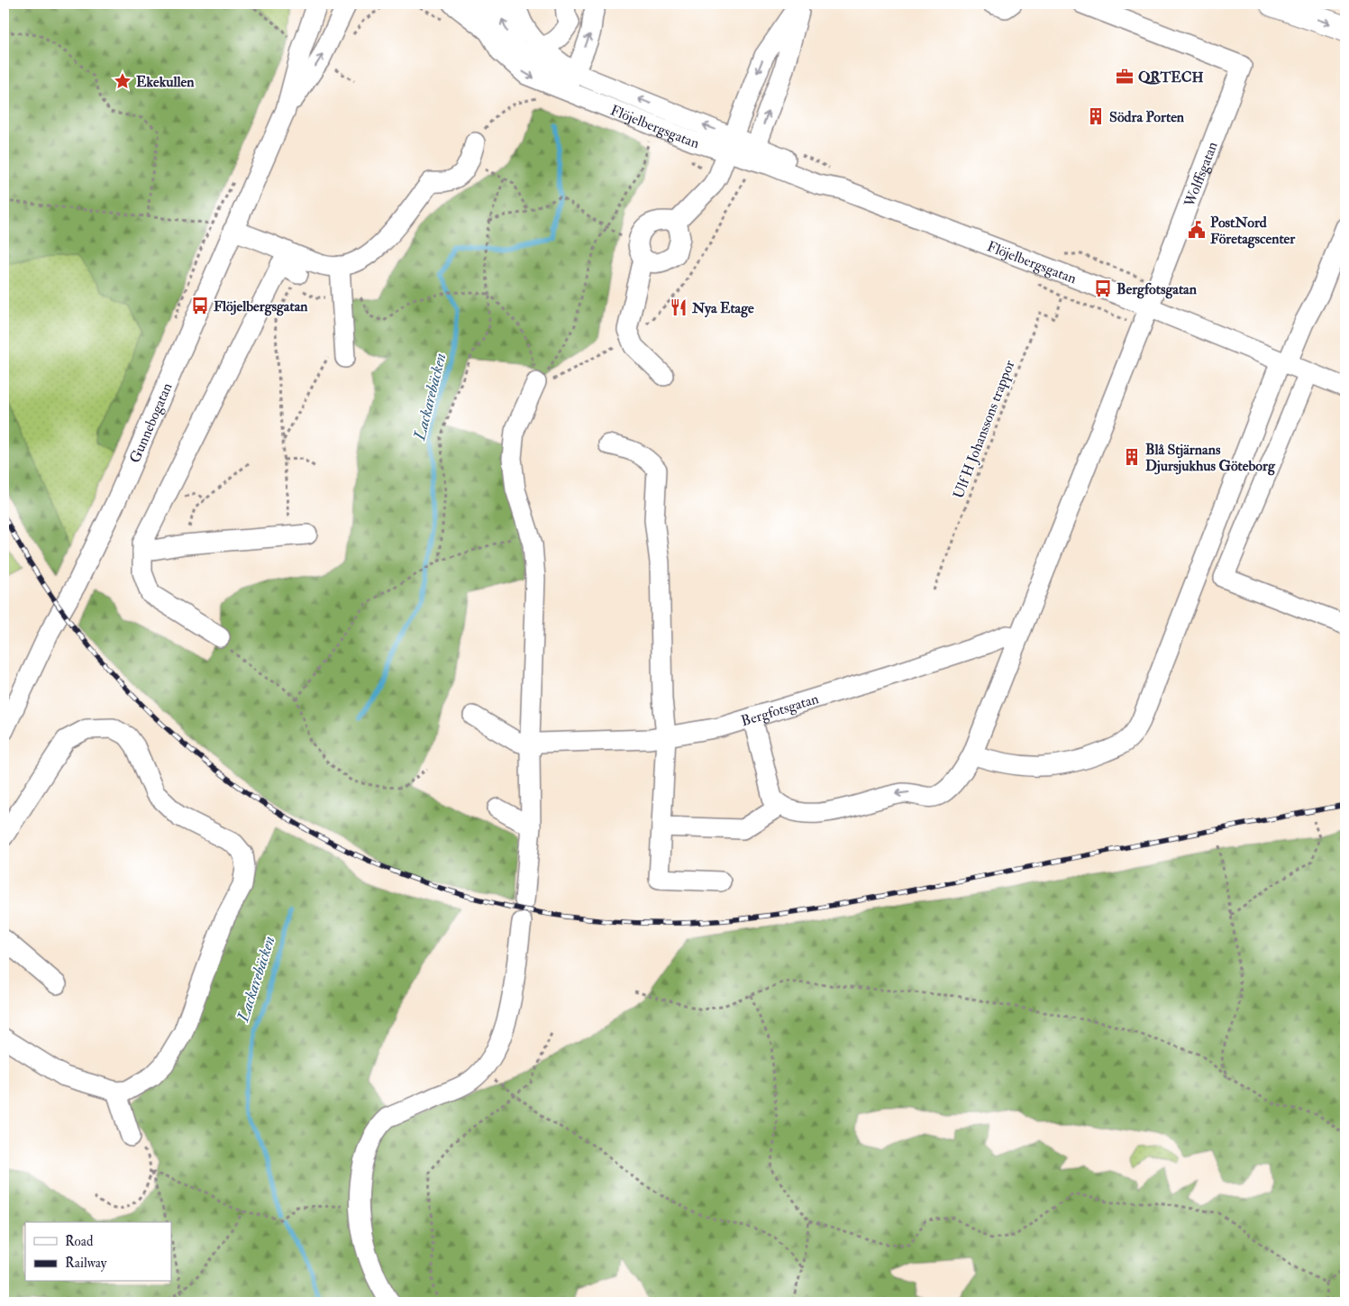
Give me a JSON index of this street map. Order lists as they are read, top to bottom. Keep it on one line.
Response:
{"streets":{"street":["Flöjelbergsgatan","Wolffsgatan","Gunnebogatan","Bergfotsgatan"],"path":["Ulf H Johanssons trappor"]},"crossings":[["Flöjelbergsgatan","Wolffsgatan"]],"water":["Lackarebäcken"],"places":{"office":["QRTECH"],"place":["Ekekullen"],"building":["Södra Porten","Blå Stjärnans Djursjukhus Göteborg"],"public building":["PostNord Företagscenter"],"bus stop":["Bergfotsgatan","Flöjelbergsgatan"],"restaurant":["Nya Etage"]},"legend":["Road","Railway"]}
